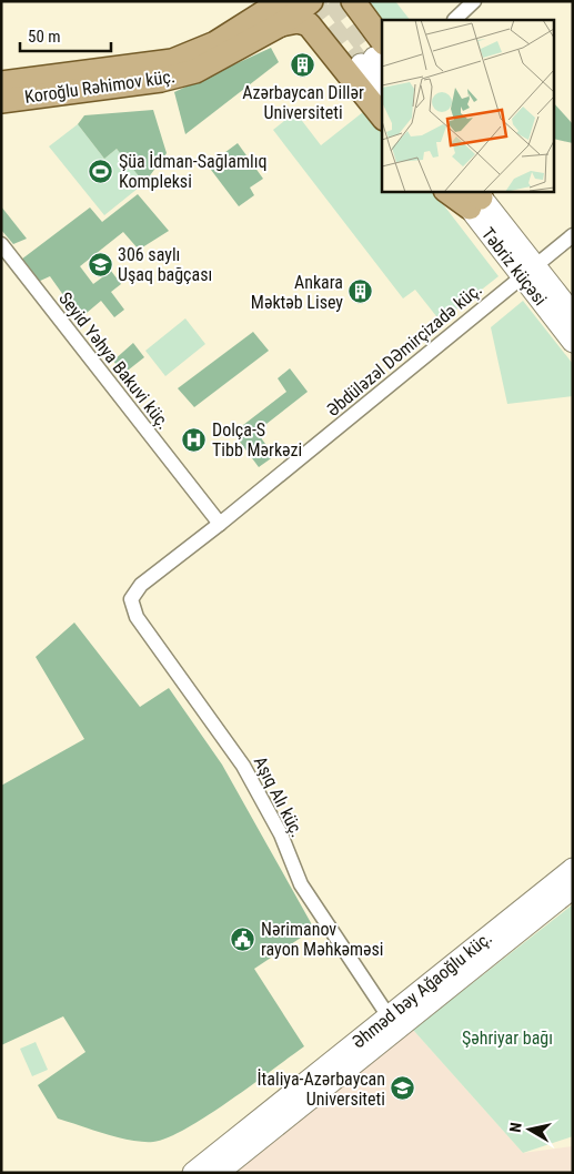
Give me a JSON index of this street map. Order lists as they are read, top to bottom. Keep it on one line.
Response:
{"streets":{"main road":["Koroğlu Rəhimov küç."],"street":["Təbriz küçəsi","Əbdüləzəl DƏmirçizadə küç.","Seyid Yəhya Bakuvi küç.","Aşıq Alı küç.","Əhməd bəy Ağaoğlu küç."]},"crossings":[["Təbriz küçəsi","Əbdüləzəl DƏmirçizadə küç."],["Əbdüləzəl DƏmirçizadə küç.","Seyid Yəhya Bakuvi küç."],["Əbdüləzəl DƏmirçizadə küç.","Aşıq Alı küç."],["Aşıq Alı küç.","Əhməd bəy Ağaoğlu küç."]],"parks":["Şəhriyar bağı"],"places":{"building":["Azərbaycan Dillər Universiteti","Ankara Məktəb Lisey"],"sports":["Şüa İdman-Sağlamlıq Kompleksi"],"school or university":["306 saylı Uşaq bağçası","İtaliya-Azərbaycan Universiteti"],"hospital":["Dolça-S Tibb Mərkəzi"],"public building":["Nərimanov rayon Məhkəməsi"]},"scale_bar":"50 m","north":"left"}
